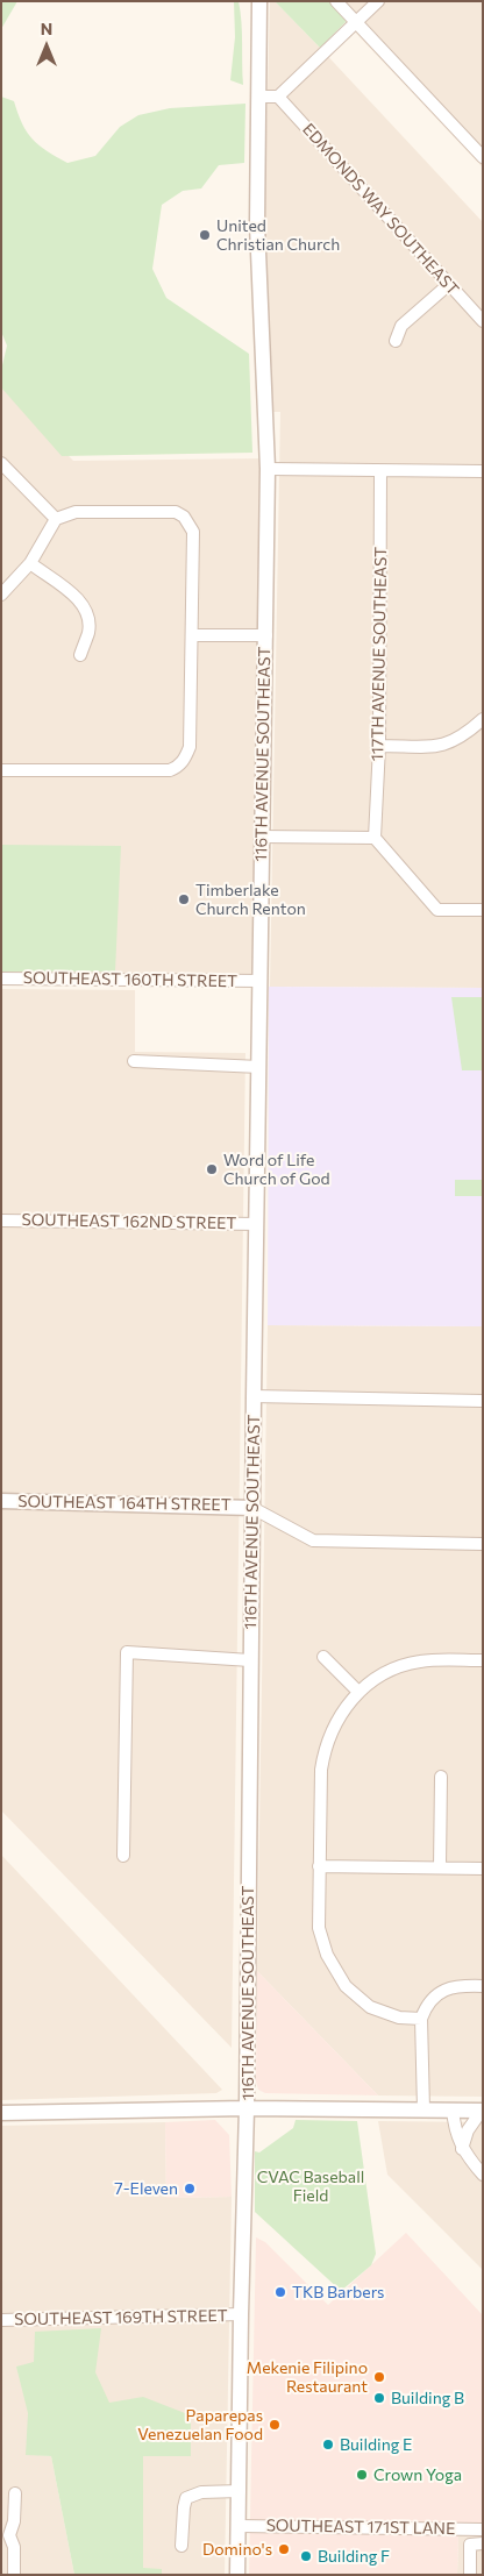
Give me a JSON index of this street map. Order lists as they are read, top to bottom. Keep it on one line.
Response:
{"streets":{"street":["EDMONDS WAY SOUTHEAST","117TH AVENUE SOUTHEAST","116TH AVENUE SOUTHEAST","SOUTHEAST 160TH STREET","SOUTHEAST 162ND STREET","SOUTHEAST 164TH STREET","SOUTHEAST 169TH STREET","SOUTHEAST 171ST LANE"]},"crossings":[["116TH AVENUE SOUTHEAST","SOUTHEAST 160TH STREET"],["116TH AVENUE SOUTHEAST","SOUTHEAST 162ND STREET"],["116TH AVENUE SOUTHEAST","SOUTHEAST 164TH STREET"],["116TH AVENUE SOUTHEAST","SOUTHEAST 169TH STREET"],["116TH AVENUE SOUTHEAST","SOUTHEAST 171ST LANE"]],"parks":["CVAC Baseball Field"],"places":["United Christian Church","Timberlake Church Renton","Word of Life Church of God","7-Eleven","TKB Barbers","Mekenie Filipino Restaurant","Building B","Paparepas Venezuelan Food","Building E","Crown Yoga","Domino's","Building F"],"north":"top"}
